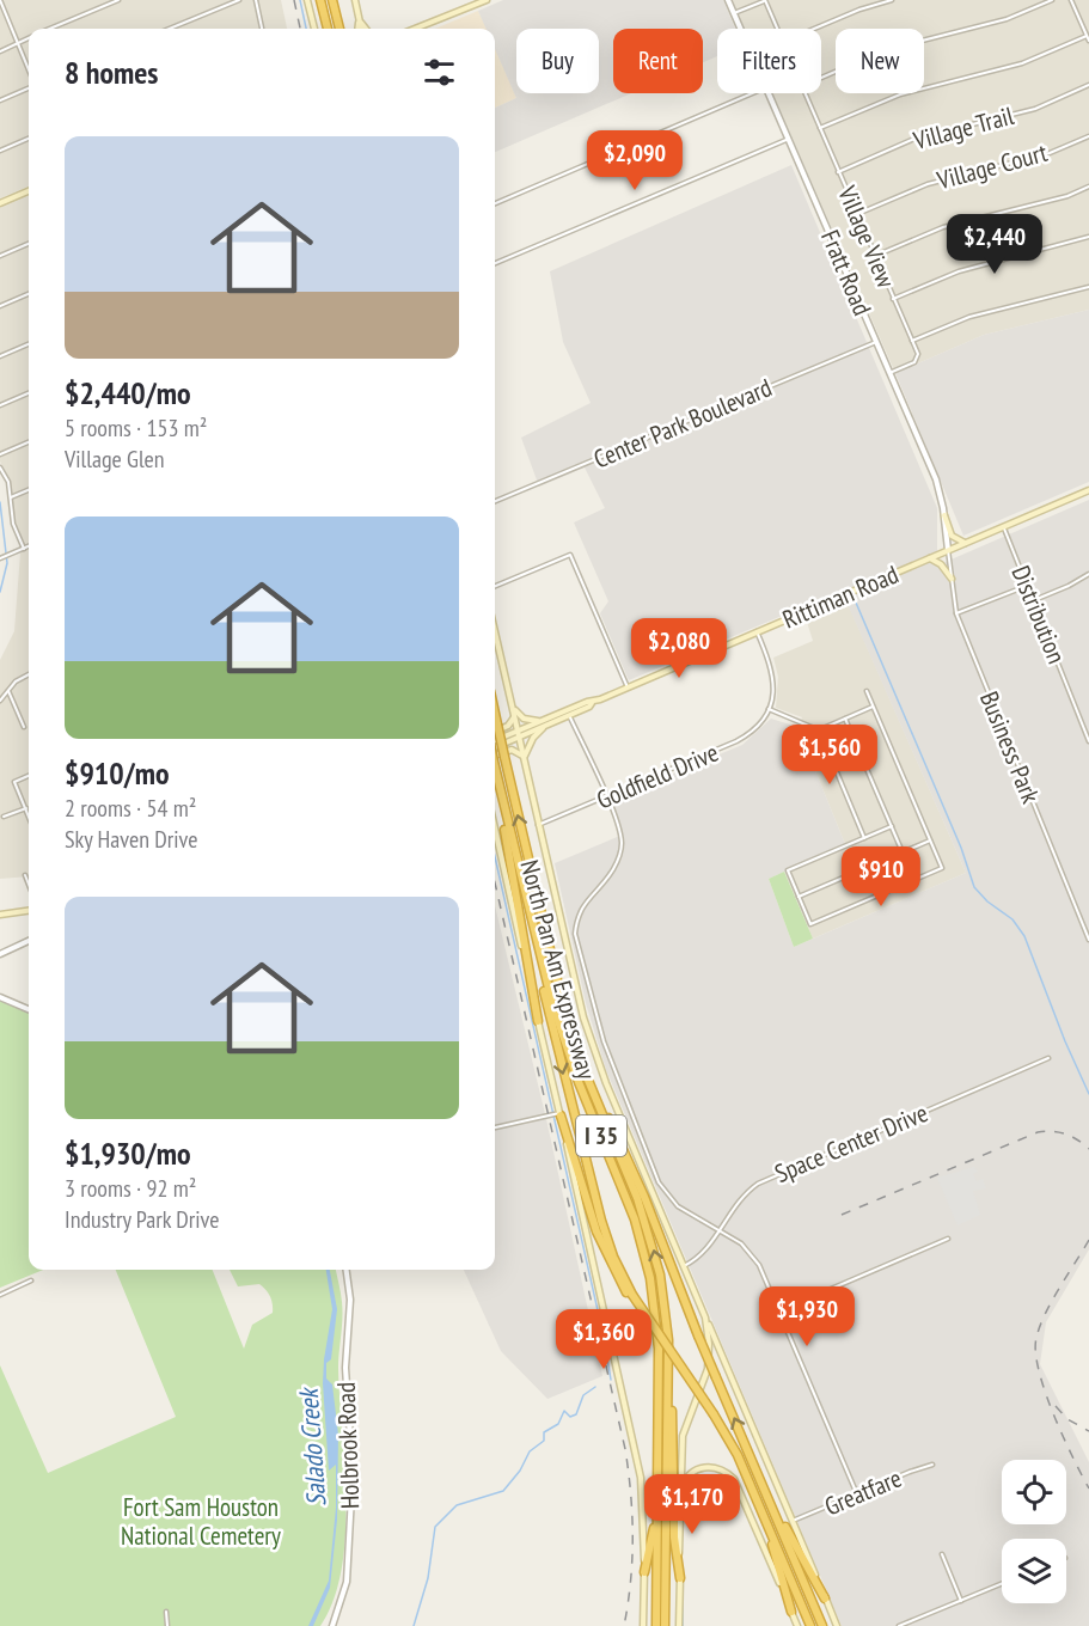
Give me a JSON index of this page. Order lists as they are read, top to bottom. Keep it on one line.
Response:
{"streets":{"highway":["North Pan Am Expressway","I 35"],"main road":["Rittiman Road"],"street":["Village Trail","Village Court","Village View","Fratt Road","Center Park Boulevard","Distribution","Business Park","Goldfield Drive","Space Center Drive","Holbrook Road","Greatfare"]},"crossings":[["Village Trail","Village View"],["Village Court","Village View"],["Fratt Road","Center Park Boulevard"],["Fratt Road","Rittiman Road"],["Fratt Road","Business Park"],["Rittiman Road","Distribution"],["Rittiman Road","Business Park"]],"water":["Salado Creek"],"parks":["Fort Sam Houston National Cemetery"],"page":{"chip":["Buy","Rent","Filters","New"],"heading":"8 homes","list":[{"name":"$2,440/mo","note":"5 rooms · 153 m² · Village Glen"},{"name":"$910/mo","note":"2 rooms · 54 m² · Sky Haven Drive"},{"name":"$1,930/mo","note":"3 rooms · 92 m² · Industry Park Drive"}],"price":["$2,090","$2,440","$2,080","$1,560","$910","$1,930","$1,360","$1,170"]}}
